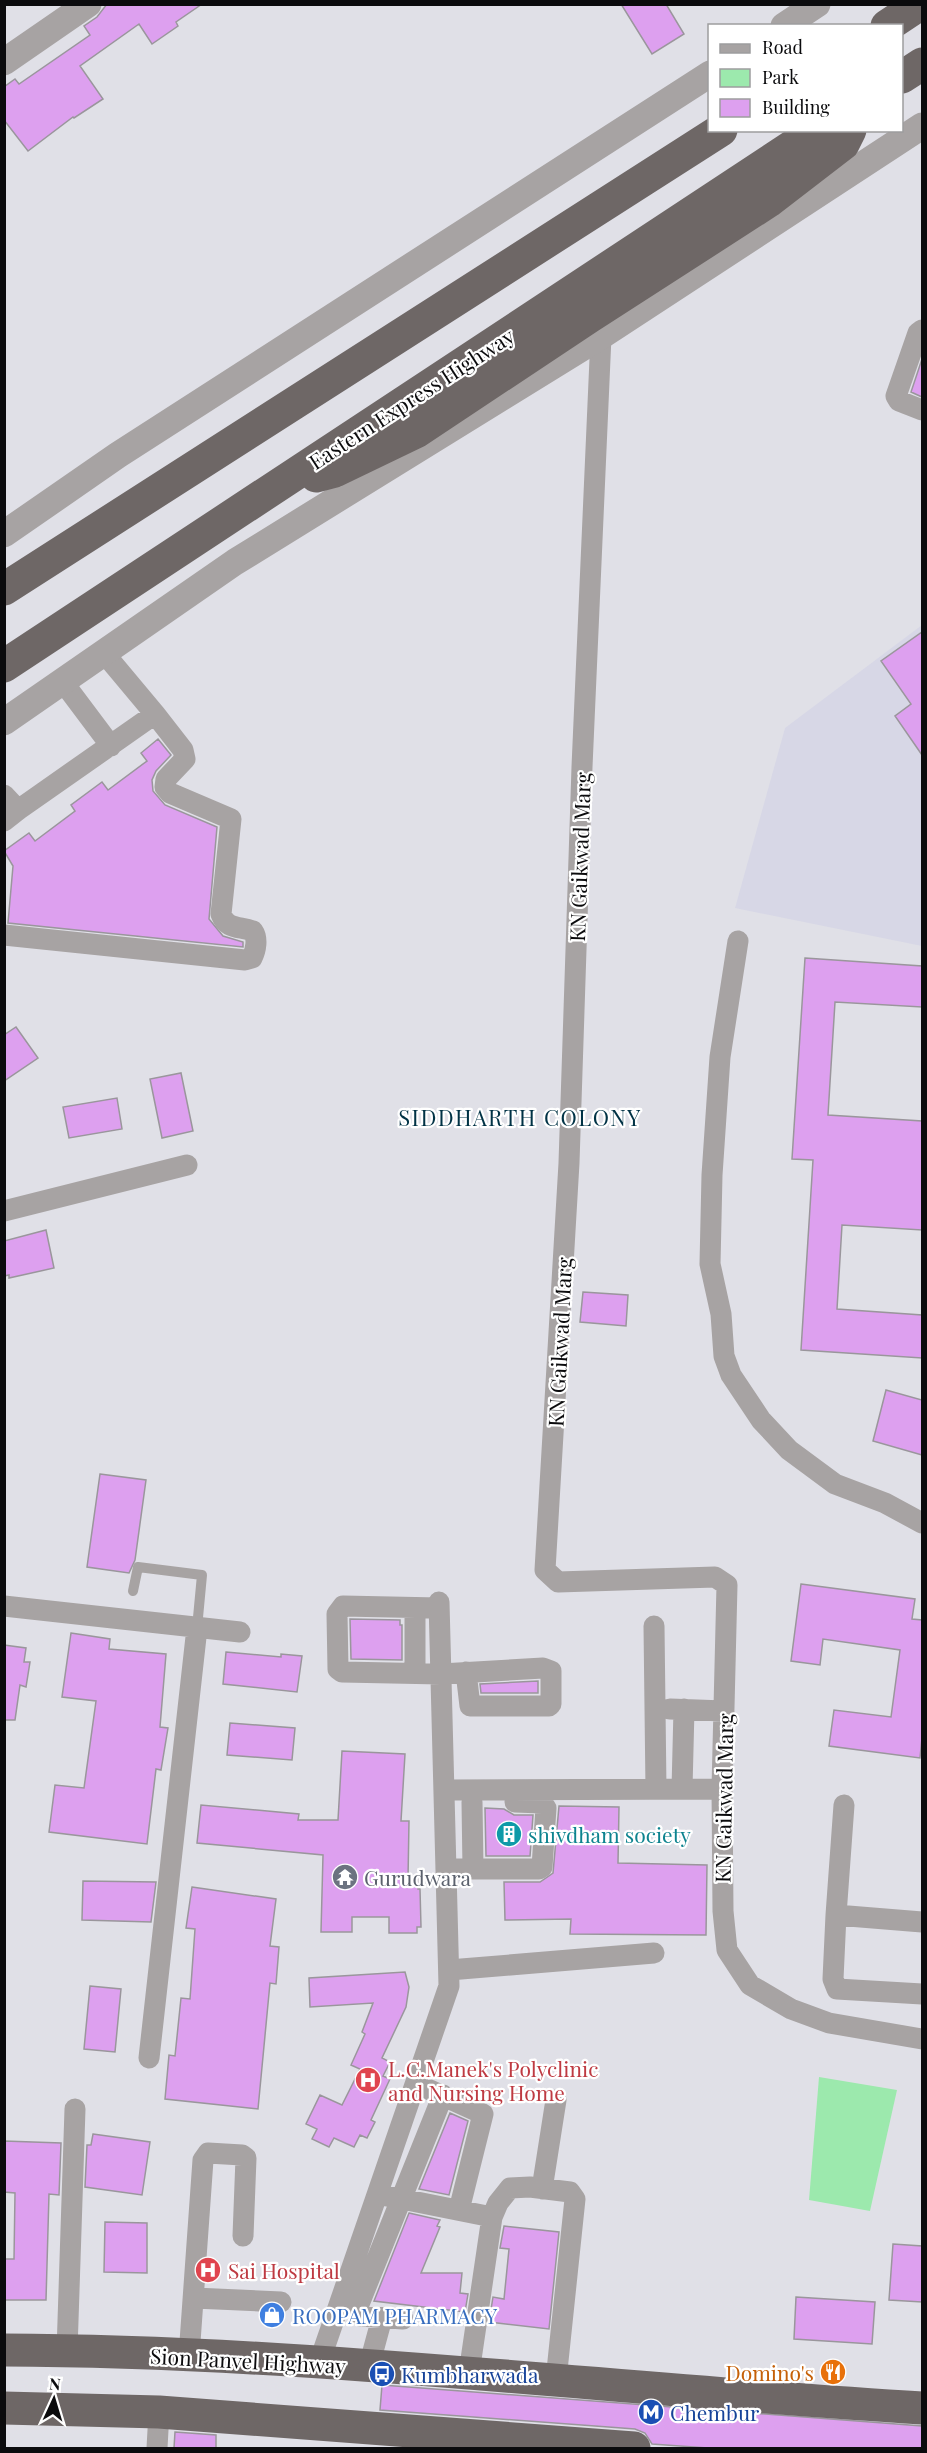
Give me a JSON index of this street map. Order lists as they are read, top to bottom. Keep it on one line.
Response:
{"streets":{"highway":["Eastern Express Highway","Sion Panvel Highway"],"street":["KN Gaikwad Marg"]},"districts":["SIDDHARTH COLONY"],"places":{"building":["shivdham society"],"temple":["Gurudwara"],"hospital":["L.C.Manek's Polyclinic and Nursing Home","Sai Hospital"],"shop":["ROOPAM PHARMACY"],"restaurant":["Domino's"],"bus stop":["Kumbharwada"],"metro station":["Chembur"]},"legend":["Road","Park","Building"],"north":"top"}
